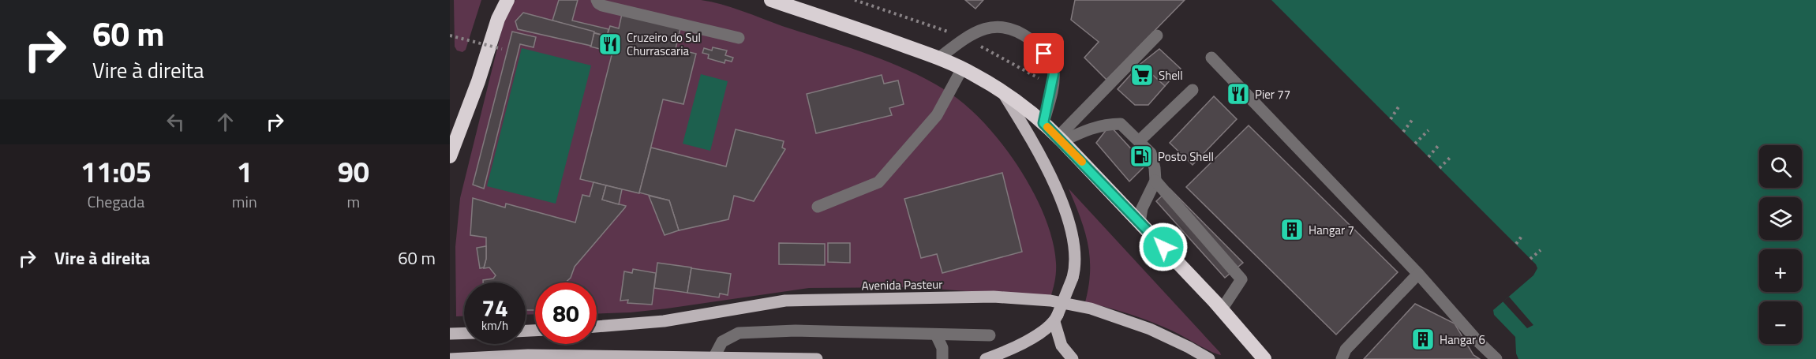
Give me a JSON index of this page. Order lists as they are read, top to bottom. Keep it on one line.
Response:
{"streets":{"main road":["Avenida Pasteur"]},"places":{"restaurant":["Cruzeiro do Sul Churrascaria","Pier 77"],"supermarket":["Shell"],"fuel station":["Posto Shell"],"building":["Hangar 7","Hangar 6"]},"page":{"turn":["60 m","Vire à direita"],"eta":["11:05","Chegada","1","min","90","m"],"map_buttons":["+","−"],"list":[{"name":"Vire à direita","value":"60 m"}],"speed":"74 km/h","limit":"80"}}
